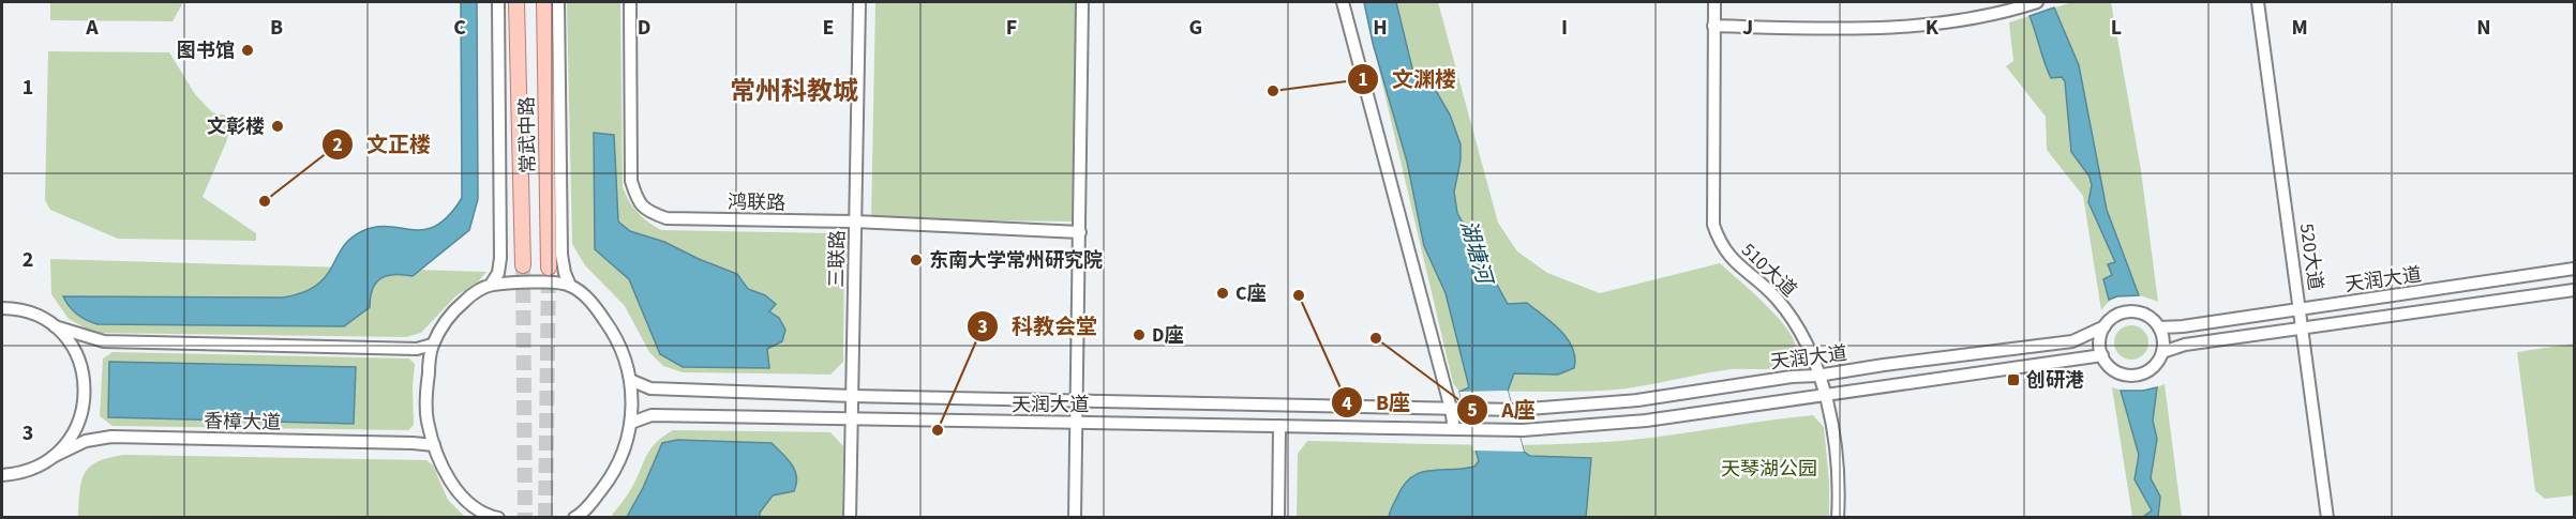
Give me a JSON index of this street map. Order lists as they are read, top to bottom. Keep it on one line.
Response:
{"streets":{"main road":["常武中路"],"street":["鸿联路","520大道","三联路","510大道","天润大道","香樟大道"]},"crossings":[["鸿联路","三联路"],["520大道","天润大道"],["三联路","天润大道"],["510大道","天润大道"]],"districts":["常州科教城"],"water":["湖塘河"],"parks":["天琴湖公园"],"places":{"other":["图书馆","文渊楼","文彰楼","文正楼","东南大学常州研究院","C座","B座","D座","A座","科教会堂"],"transit":["创研港"]},"grid":{"columns":["A","B","C","D","E","F","G","H","I","J","K","L","M","N"],"rows":["1","2","3"]}}
